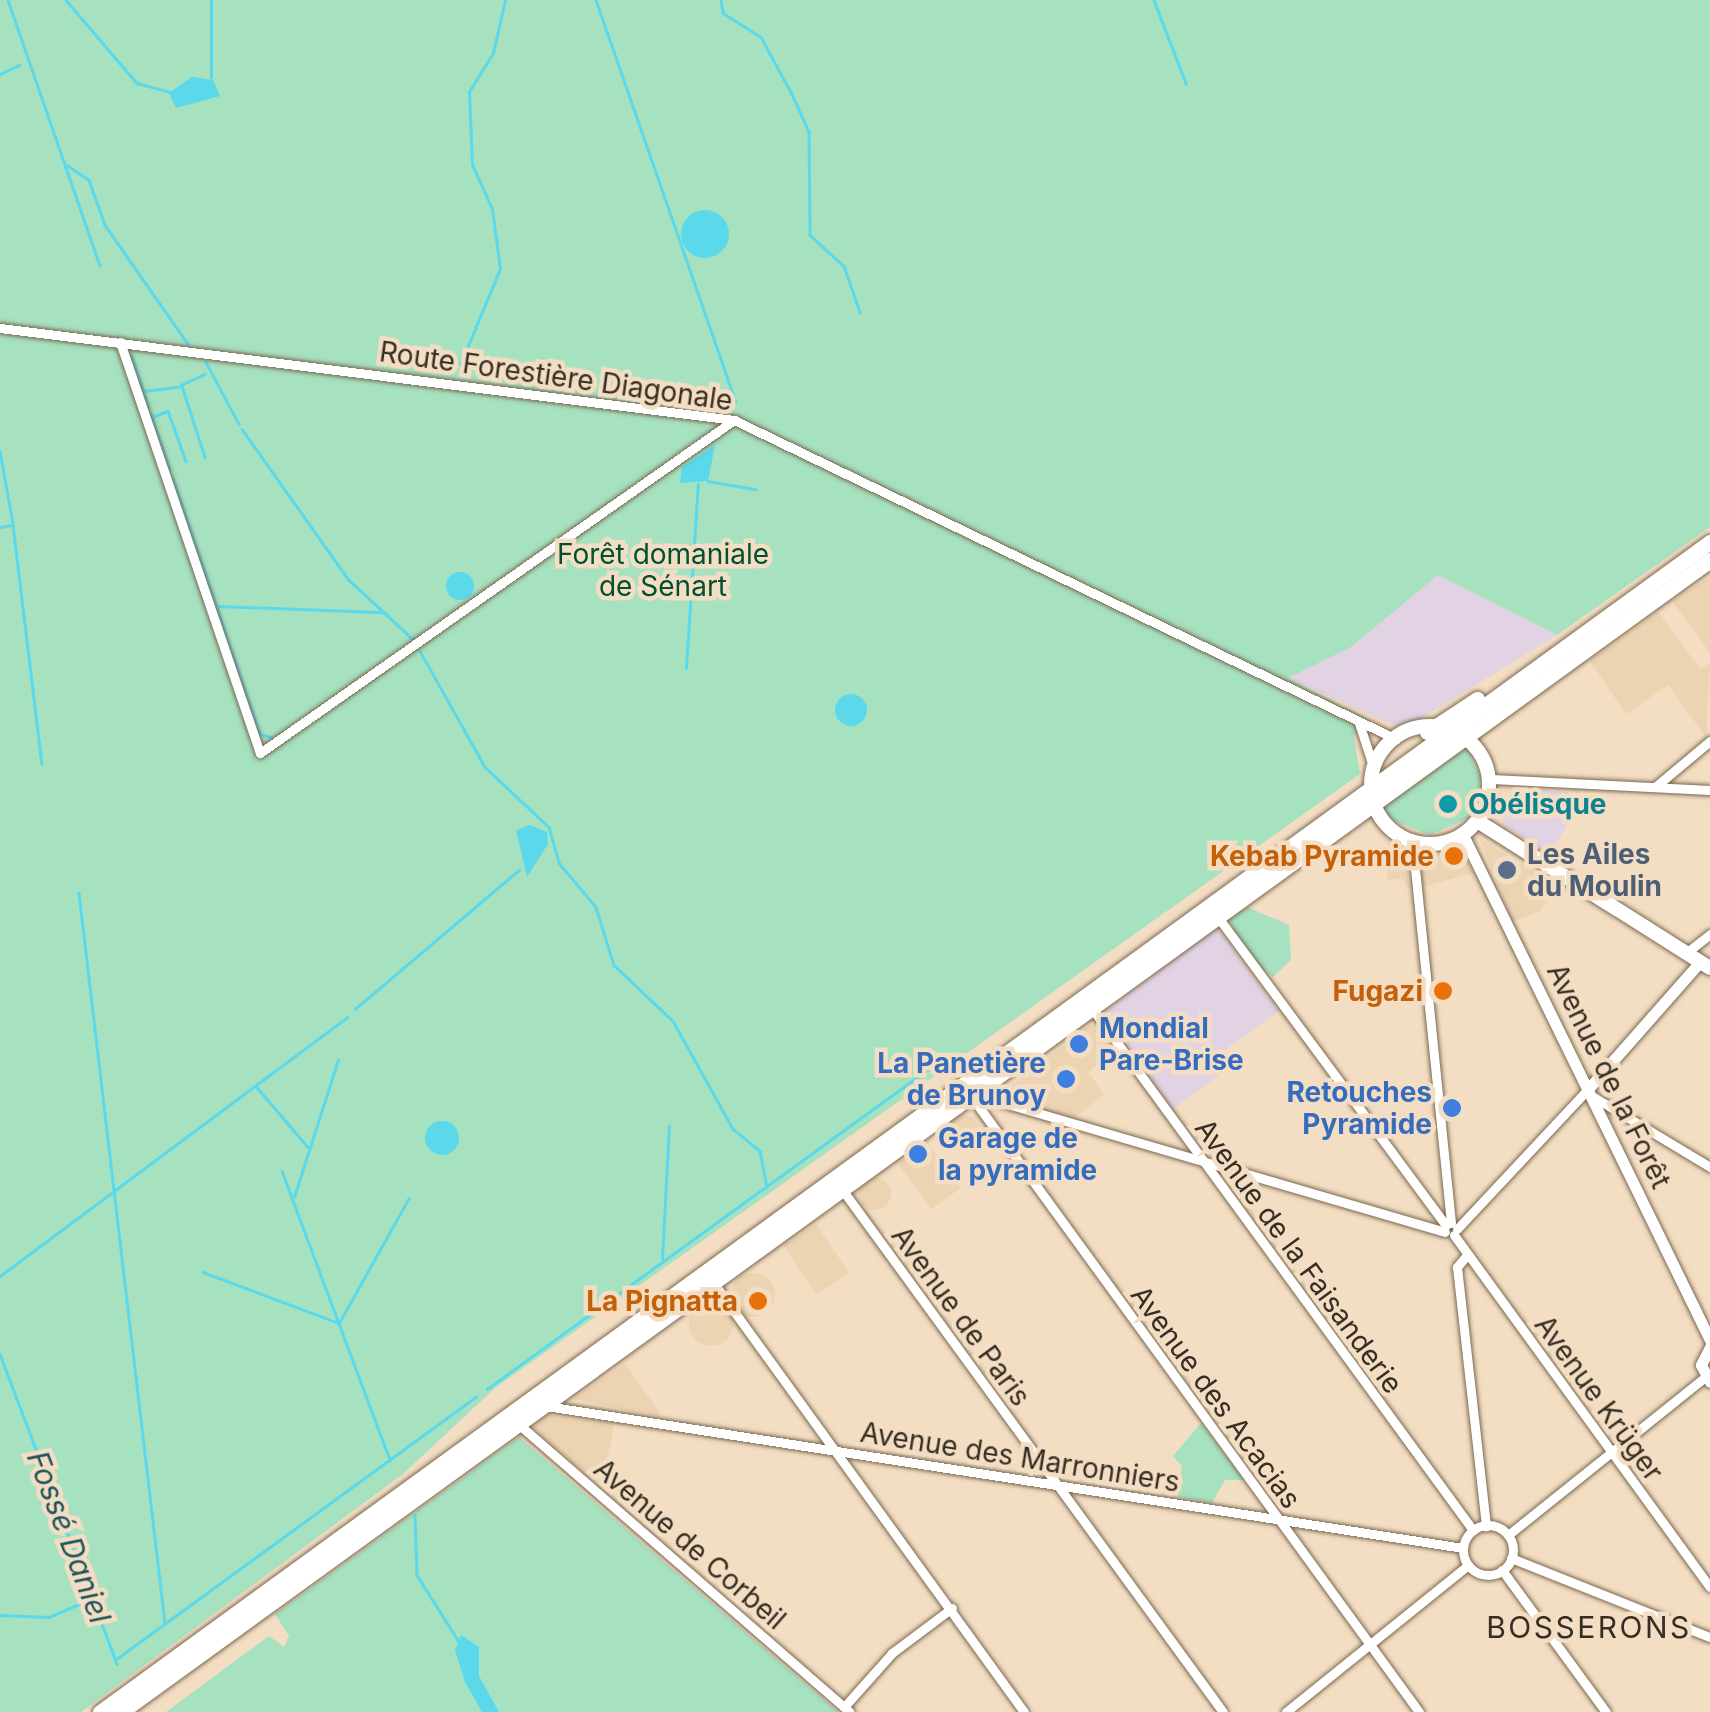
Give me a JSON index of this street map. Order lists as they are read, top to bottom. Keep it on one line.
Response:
{"streets":{"street":["Route Forestière Diagonale","Avenue de la Forêt","Avenue de la Faisanderie","Avenue de Paris","Avenue des Acacias","Avenue Krüger","Avenue des Marronniers","Avenue de Corbeil"]},"crossings":[["Avenue de la Faisanderie","Avenue des Marronniers"],["Avenue de Paris","Avenue des Marronniers"],["Avenue des Acacias","Avenue des Marronniers"]],"districts":["BOSSERONS"],"water":["Fossé Daniel"],"parks":["Forêt domaniale de Sénart"],"places":["Obélisque","Kebab Pyramide","Les Ailes du Moulin","Fugazi","Mondial Pare-Brise","La Panetière de Brunoy","Retouches Pyramide","Garage de la pyramide","La Pignatta"]}
